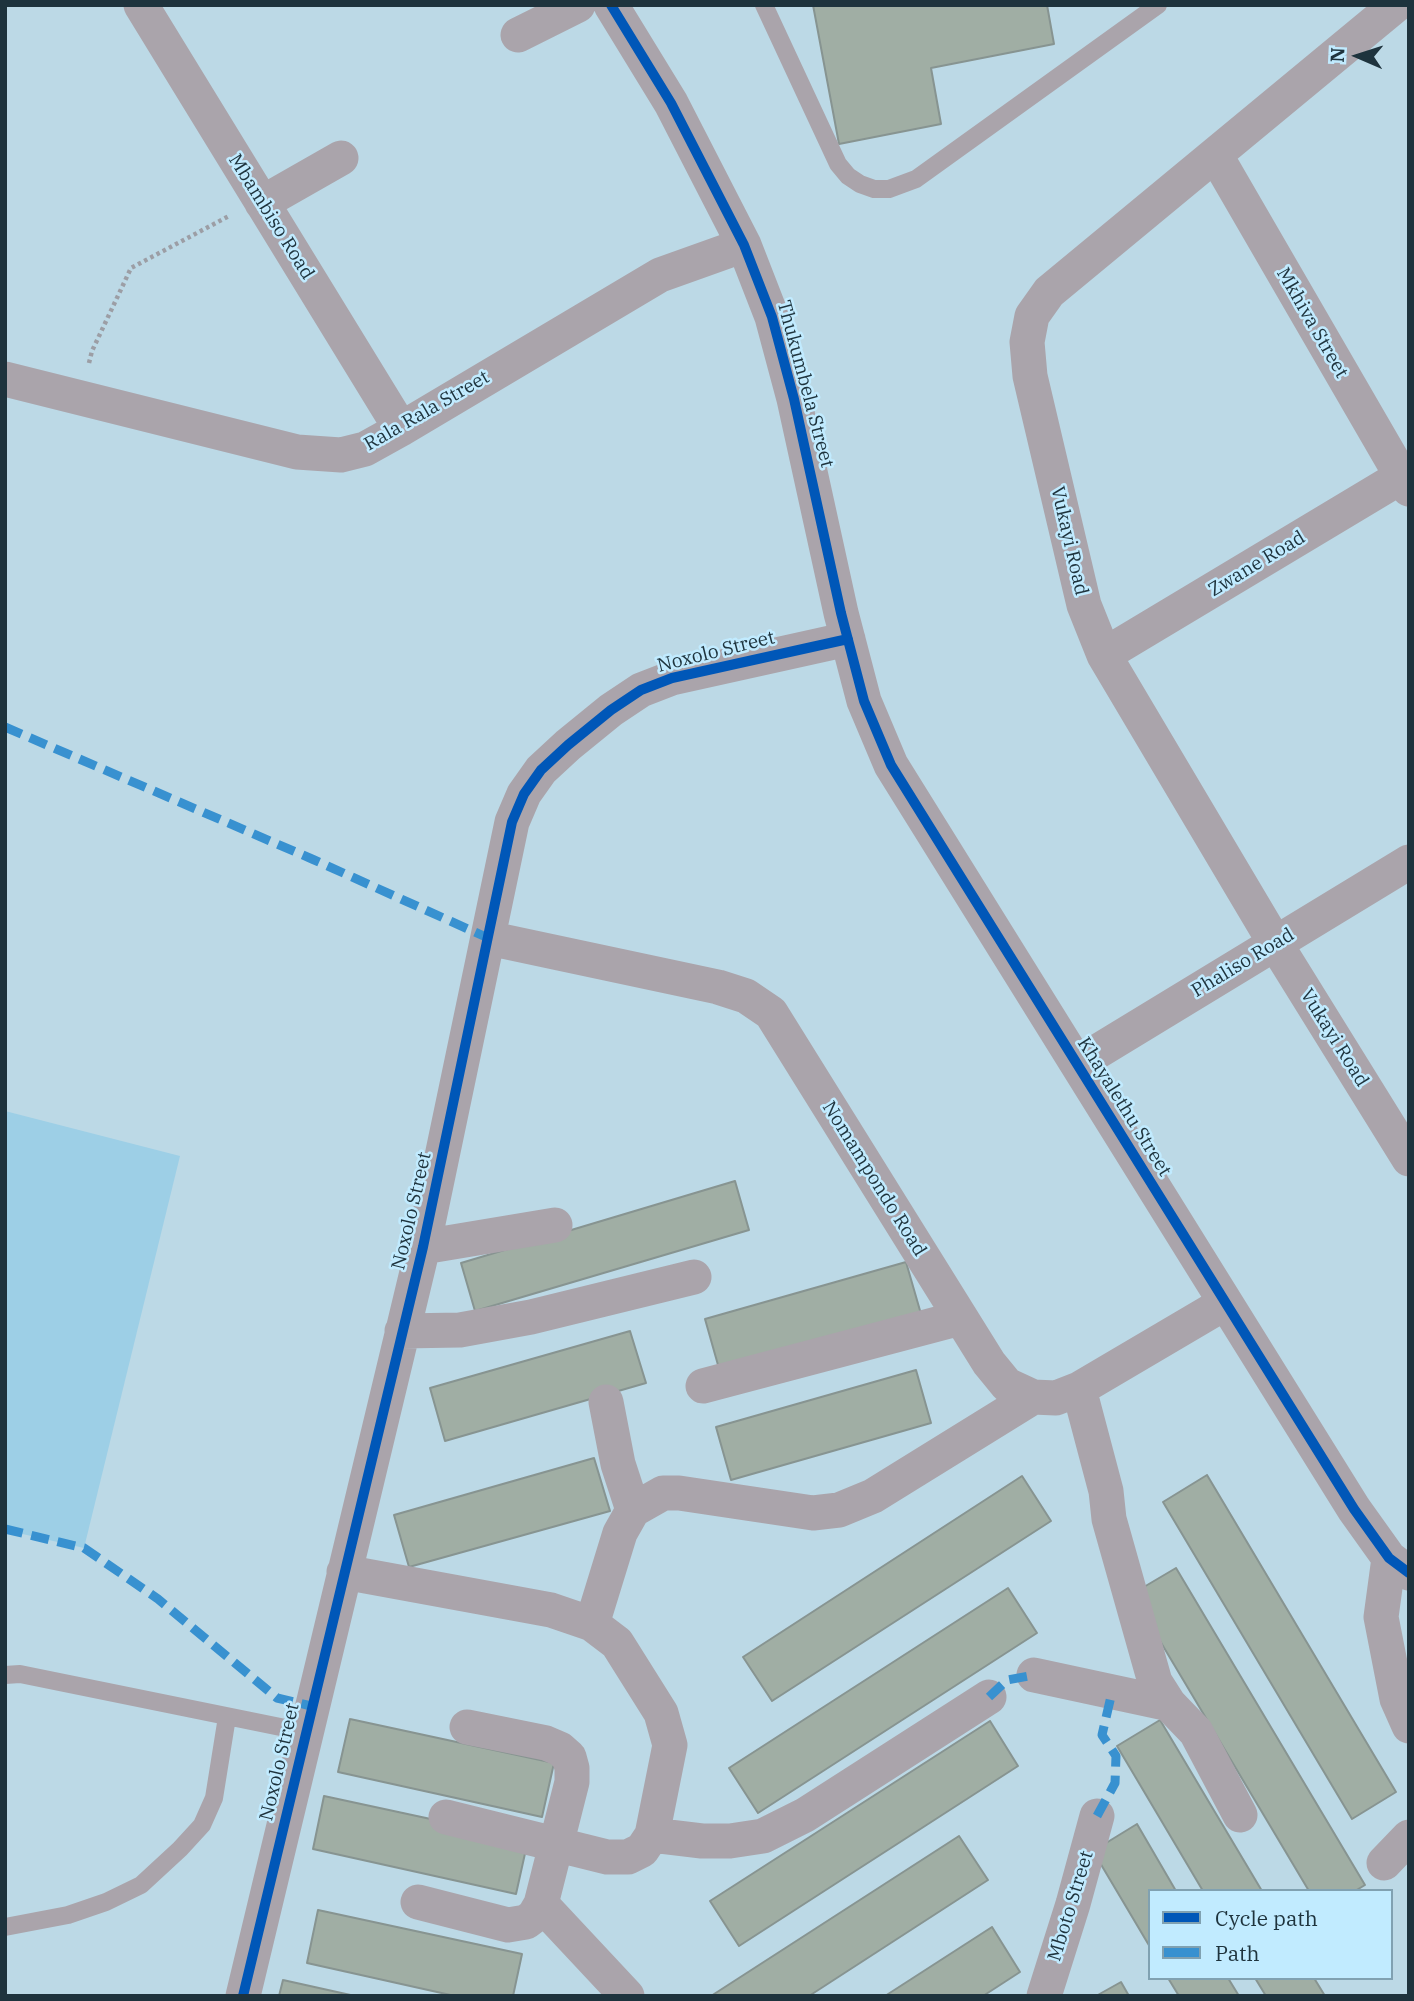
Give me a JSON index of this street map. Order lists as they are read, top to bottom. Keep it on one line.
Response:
{"streets":{"street":["Mbambiso Road","Mkhiva Street","Thukumbela Street","Rala Rala Street","Vukayi Road","Zwane Road","Noxolo Street","Phaliso Road","Khayalethu Street","Nomampondo Road","Mboto Street"]},"crossings":[["Mbambiso Road","Rala Rala Street"],["Mkhiva Street","Vukayi Road"],["Mkhiva Street","Zwane Road"],["Thukumbela Street","Rala Rala Street"],["Thukumbela Street","Noxolo Street"],["Thukumbela Street","Khayalethu Street"],["Vukayi Road","Zwane Road"],["Vukayi Road","Phaliso Road"],["Noxolo Street","Khayalethu Street"],["Noxolo Street","Nomampondo Road"],["Phaliso Road","Khayalethu Street"]],"legend":["Cycle path","Path"],"north":"left"}
